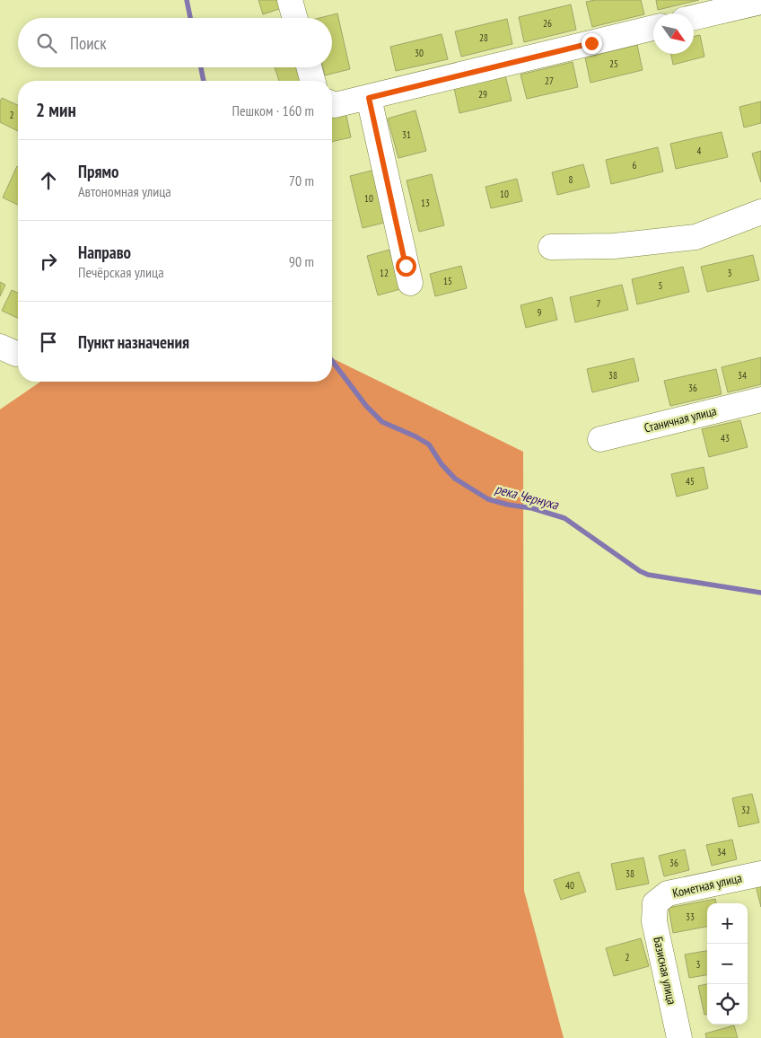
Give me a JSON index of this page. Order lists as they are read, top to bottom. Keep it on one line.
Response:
{"streets":{"street":["Станичная улица","Кометная улица","Базисная улица"]},"crossings":[["Кометная улица","Базисная улица"]],"water":["река Чернуха"],"house_numbers":["26","28","30","25","27","29","2","31","4","6","8","10","10","13","12","3","15","5","7","9","38","34","36","43","45","32","34","36","38","40","33","2","3"],"north":"bottom right","page":{"search":"Поиск","heading":["2 мин","Пешком · 160 m"],"list":[["Прямо","Автономная улица","70 m"],["Направо","Печёрская улица","90 m"],"Пункт назначения"],"map_buttons":["+","−"]}}
